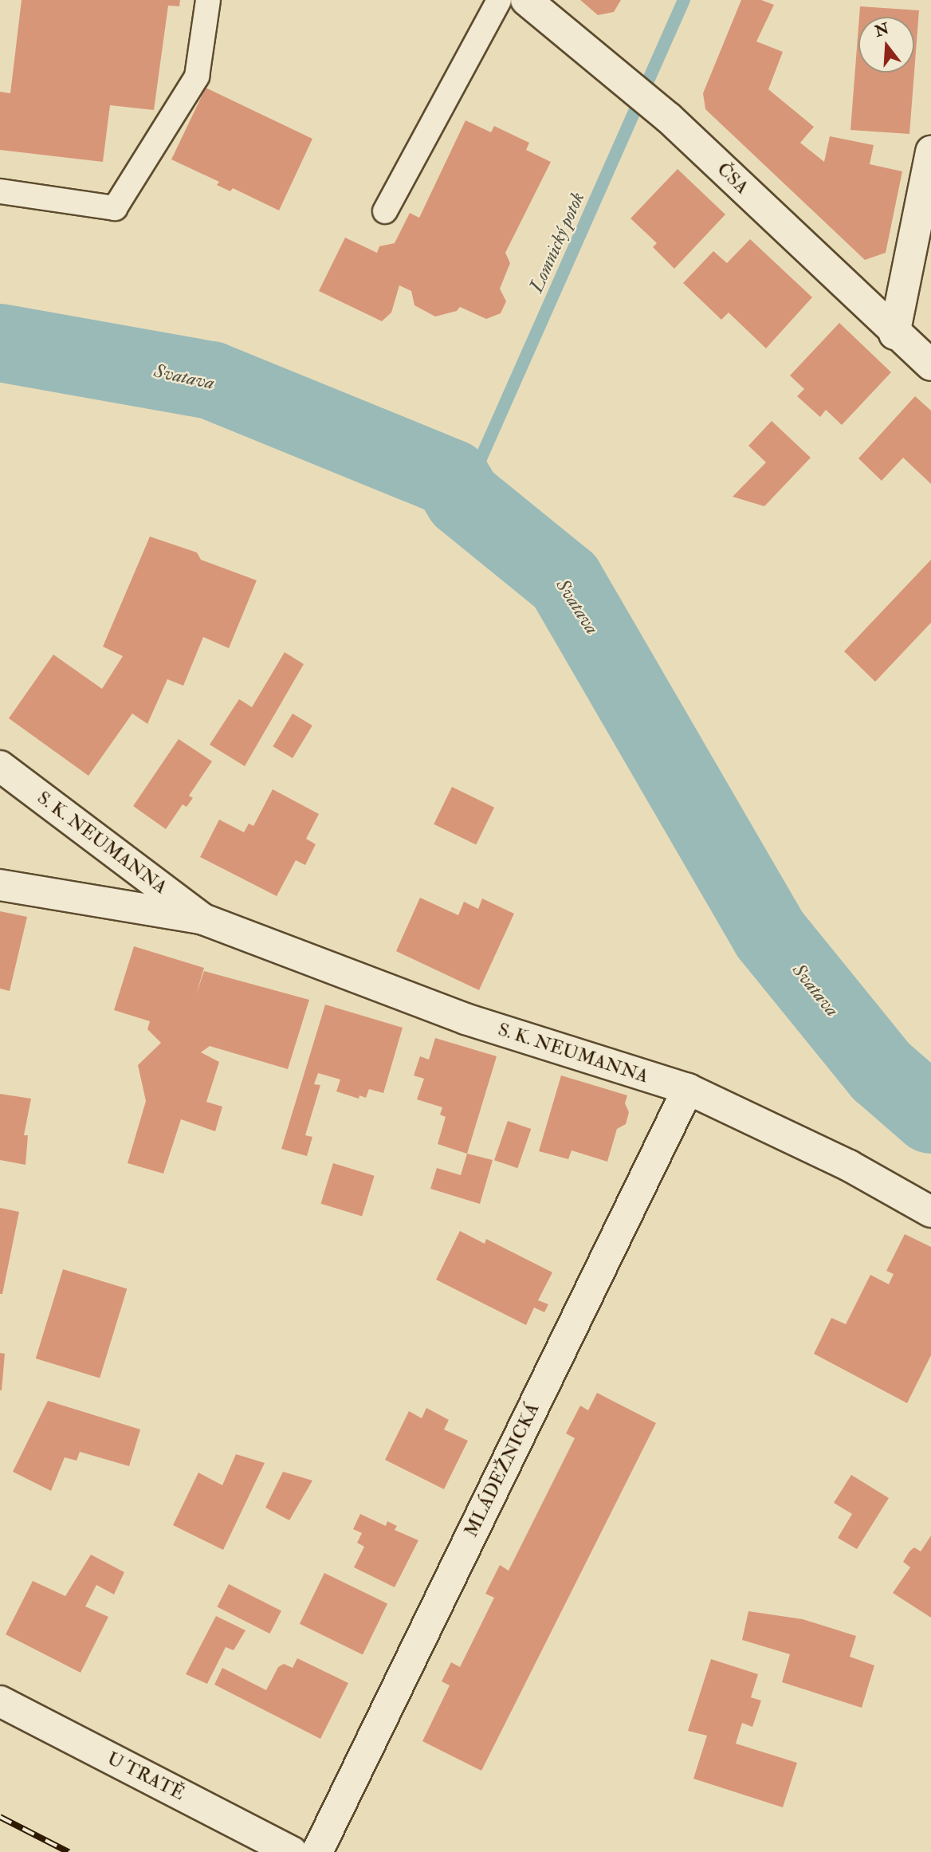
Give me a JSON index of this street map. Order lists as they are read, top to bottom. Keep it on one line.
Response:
{"streets":{"street":["ČSA","S. K. NEUMANNA","MLÁDEŽNICKÁ","U TRATĚ"]},"crossings":[["S. K. NEUMANNA","MLÁDEŽNICKÁ"]],"water":["Lomnický potok","Svatava"],"north":"top"}
